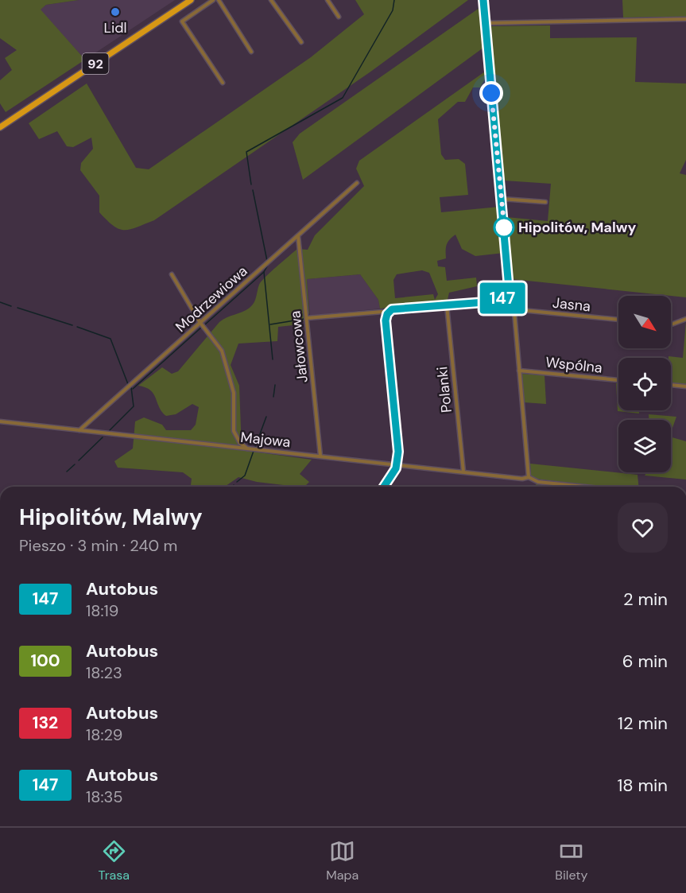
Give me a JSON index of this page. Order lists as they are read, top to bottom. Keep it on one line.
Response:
{"streets":{"main road":["92"],"street":["Modrzewiowa","Jasna","Jałowcowa","Wspólna","Polanki","Majowa"]},"crossings":[["Modrzewiowa","Jałowcowa"],["Modrzewiowa","Majowa"],["Jałowcowa","Majowa"],["Polanki","Majowa"]],"places":["Lidl","Hipolitów, Malwy"],"lines":["bus line 147"],"north":"bottom right","page":{"on_map":"147","heading":["Hipolitów, Malwy","Pieszo · 3 min · 240 m"],"list":[{"mark":"147","name":"Autobus","note":"18:19","value":"2 min"},{"mark":"100","name":"Autobus","note":"18:23","value":"6 min"},{"mark":"132","name":"Autobus","note":"18:29","value":"12 min"},{"mark":"147","name":"Autobus","note":"18:35","value":"18 min"}],"tabs":["Trasa","Mapa","Bilety"]}}
